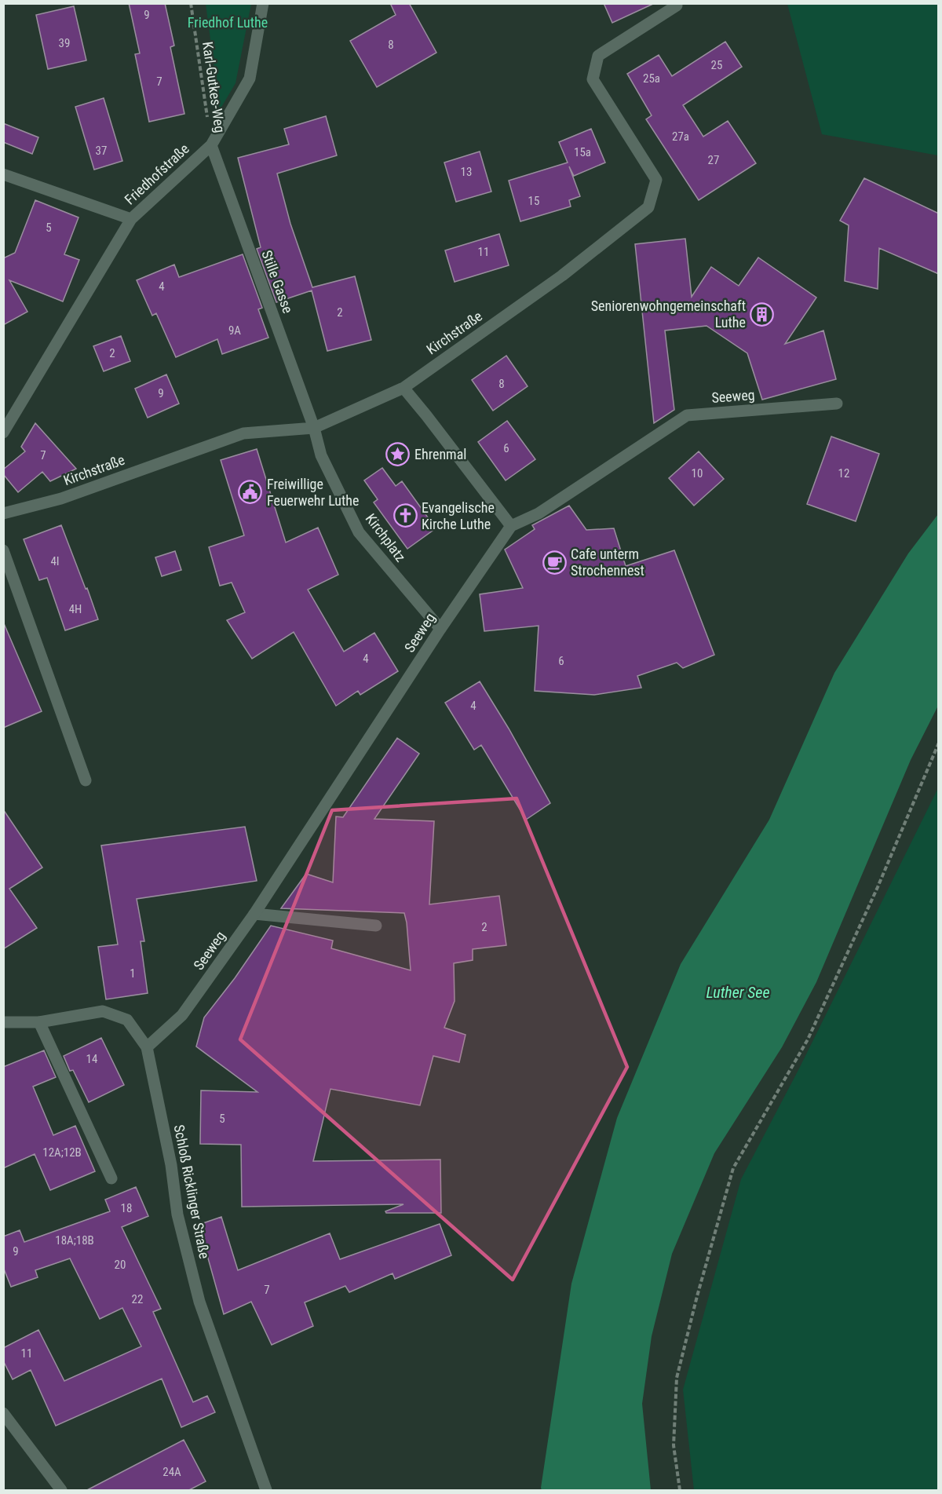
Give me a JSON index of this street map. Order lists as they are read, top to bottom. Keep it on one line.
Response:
{"streets":{"street":["Friedhofstraße","Stille Gasse","Kirchstraße","Seeweg","Kirchplatz","Schloß Ricklinger Straße"],"path":["Karl-Gutkes-Weg"]},"crossings":[["Karl-Gutkes-Weg","Friedhofstraße"],["Karl-Gutkes-Weg","Stille Gasse"],["Friedhofstraße","Stille Gasse"],["Stille Gasse","Kirchstraße"],["Stille Gasse","Kirchplatz"],["Kirchstraße","Kirchplatz"],["Seeweg","Kirchplatz"],["Seeweg","Schloß Ricklinger Straße"]],"water":["Luther See"],"parks":["Friedhof Luthe"],"places":{"building":["Seniorenwohngemeinschaft Luthe"],"place":["Ehrenmal"],"public building":["Freiwillige Feuerwehr Luthe"],"church":["Evangelische Kirche Luthe"],"cafe":["Cafe unterm Strochennest"]},"house_numbers":["9","39","8","25","25a","7","27a","37","15a","27","13","15","5","11","4","2","9A","2","8","9","6","7","10","12","4I","4H","4","6","4","2","1","14","5","12A;12B","18","18A;18B","9","20","7","22","11","24A"]}
